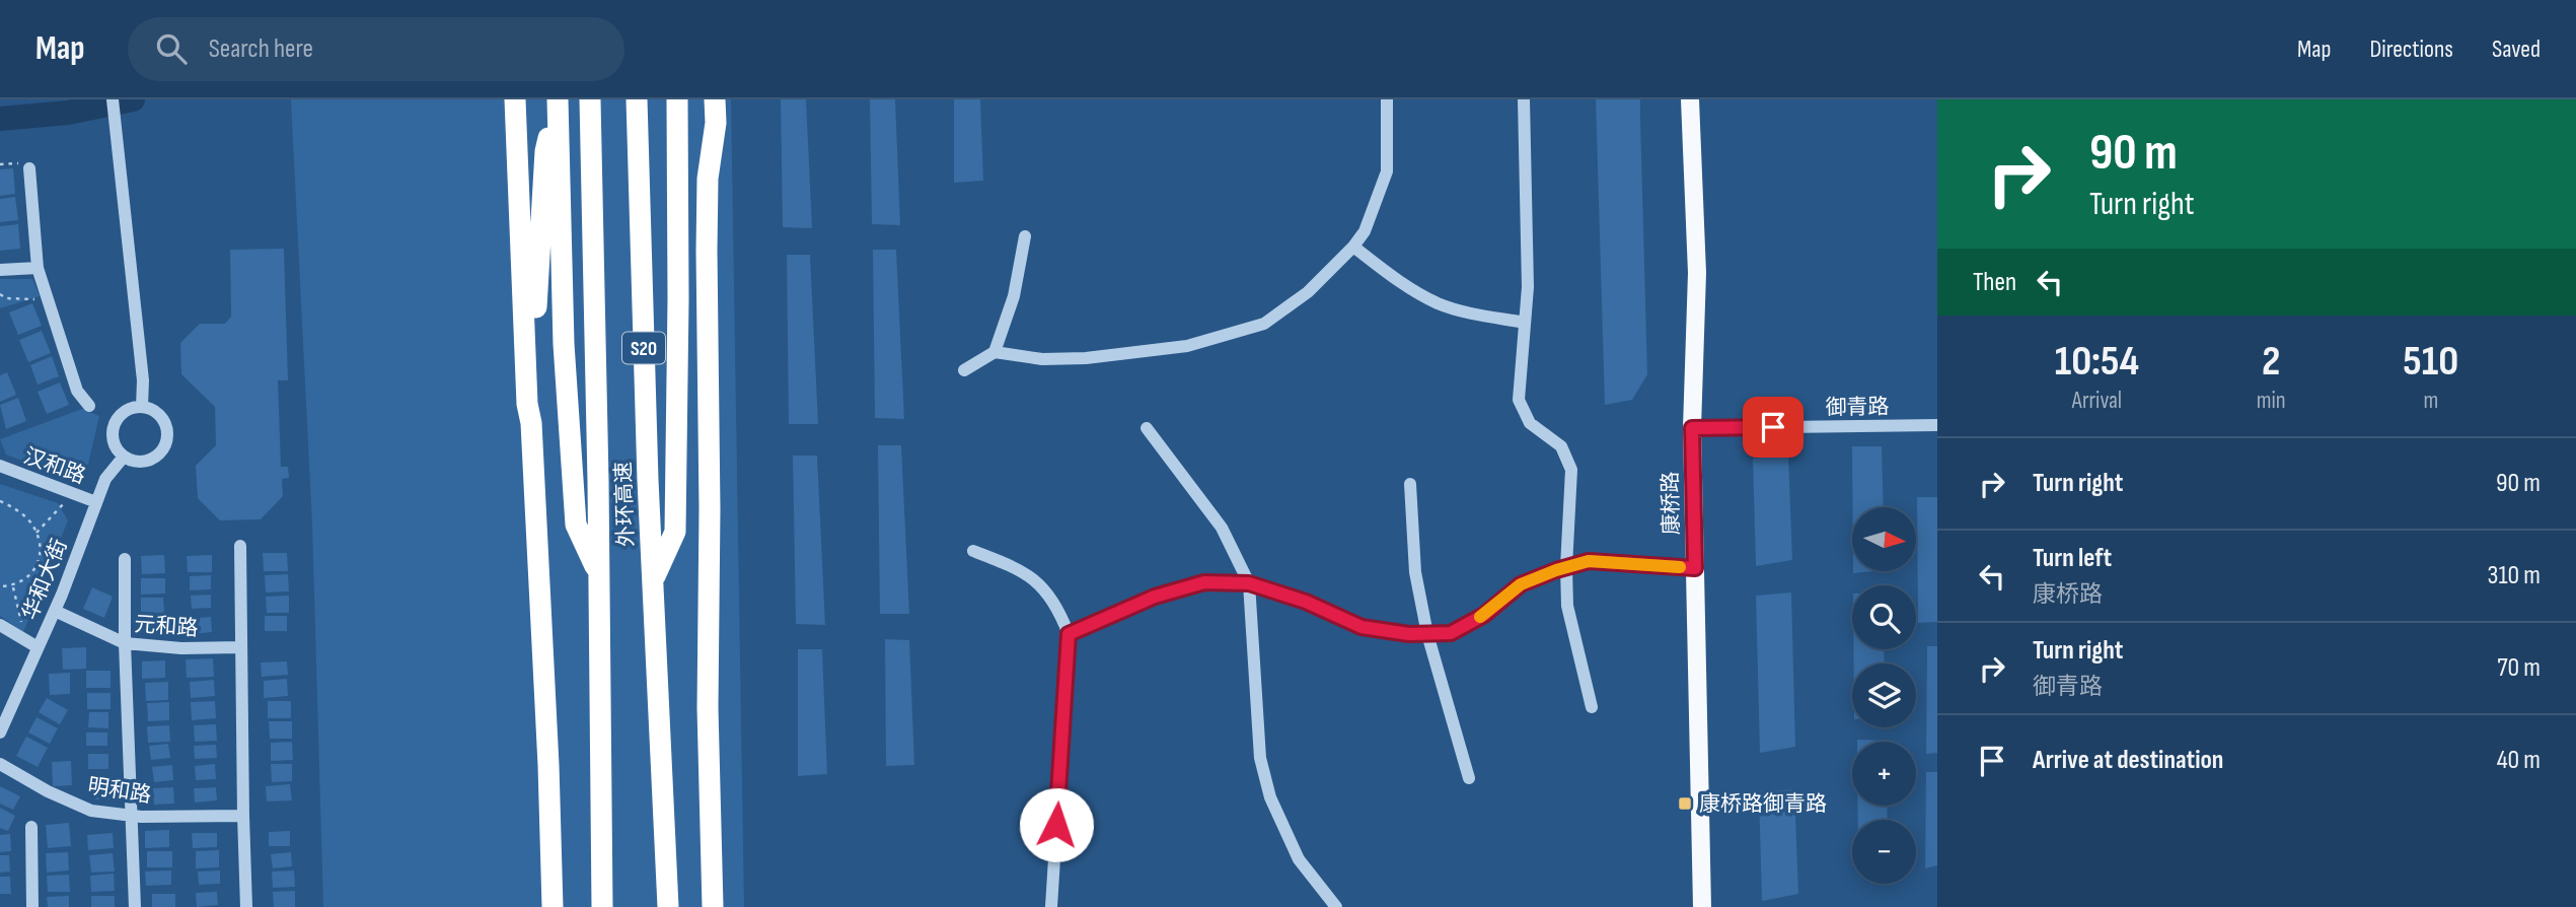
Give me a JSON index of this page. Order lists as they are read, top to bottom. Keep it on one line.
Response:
{"streets":{"highway":["S20","外环高速"],"main road":["康桥路"],"street":["御青路","汉和路","华和大街","元和路","明和路"]},"crossings":[["御青路","康桥路"],["汉和路","华和大街"],["华和大街","元和路"]],"places":{"transit":["康桥路御青路"]},"north":"right","page":{"header":"Map","search":"Search here","nav":["Map","Directions","Saved"],"turn":["90 m","Turn right"],"then":"Then","eta":["10:54","Arrival","2","min","510","m"],"list":[{"name":"Turn right","value":"90 m"},{"name":"Turn left","note":"康桥路","value":"310 m"},{"name":"Turn right","note":"御青路","value":"70 m"},{"name":"Arrive at destination","value":"40 m"}],"map_buttons":["+","−"]}}
